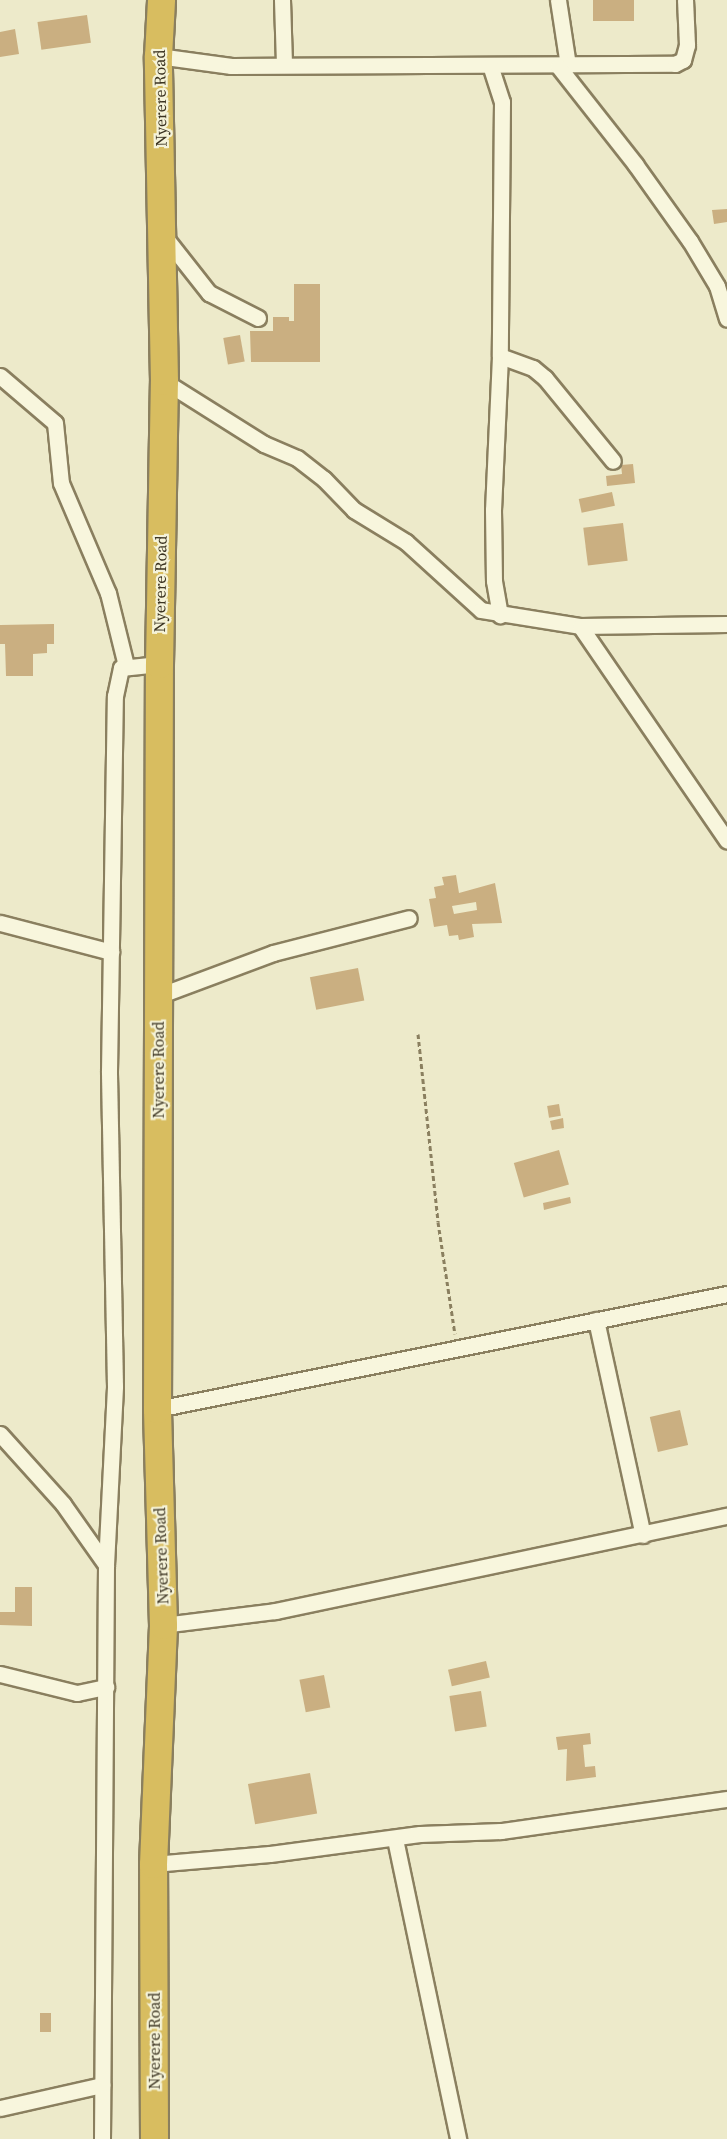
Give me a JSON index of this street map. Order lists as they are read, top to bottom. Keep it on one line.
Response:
{"streets":{"highway":["Nyerere Road"]}}
